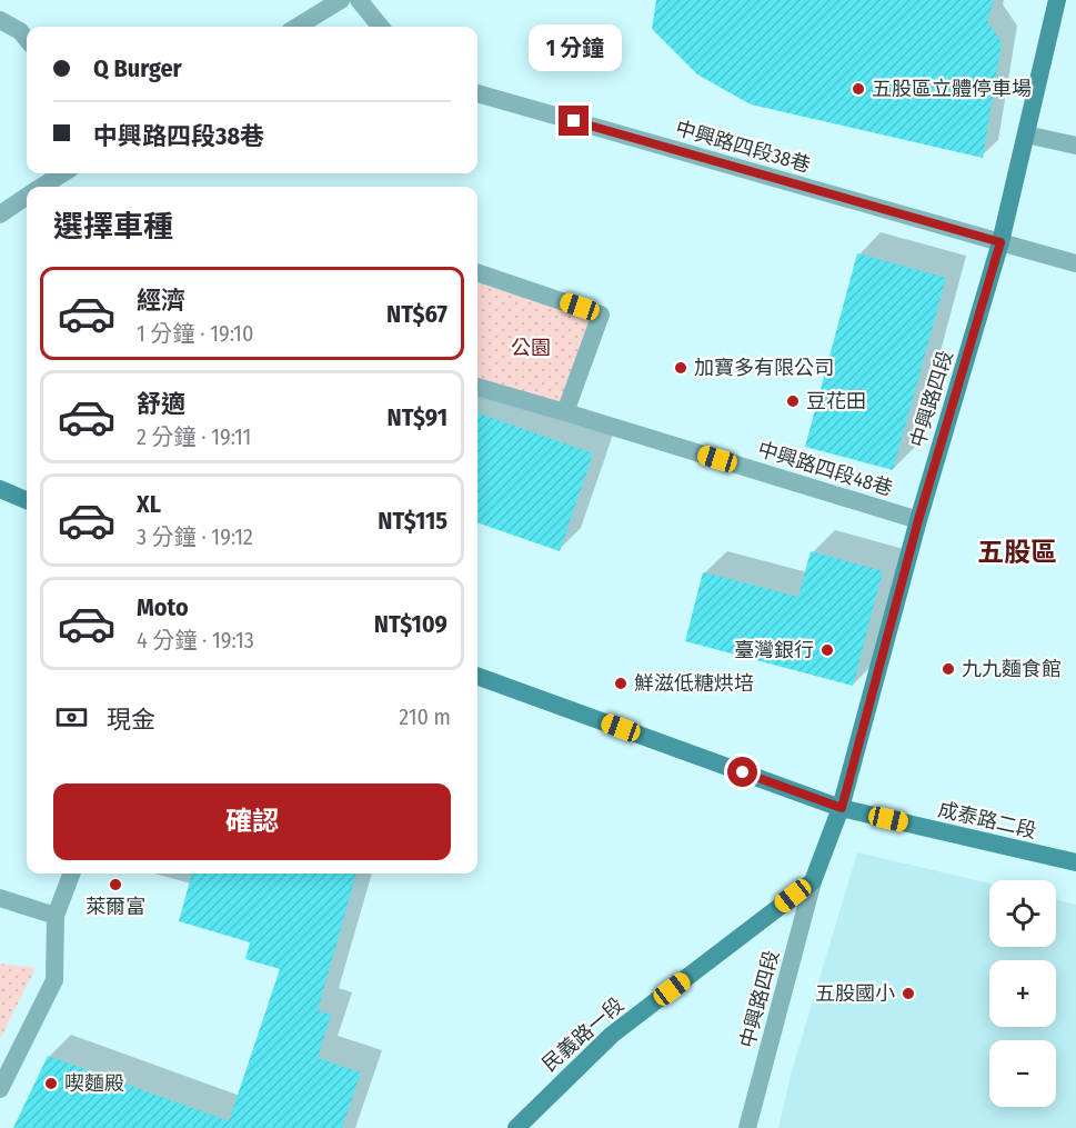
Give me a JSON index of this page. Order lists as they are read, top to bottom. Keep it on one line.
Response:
{"streets":{"main road":["中興路四段","成泰路二段","民義路一段"],"street":["中興路四段38巷","中興路四段48巷"]},"crossings":[["中興路四段38巷","中興路四段"],["中興路四段","中興路四段48巷"],["中興路四段","成泰路二段"],["中興路四段","民義路一段"]],"districts":["五股區"],"parks":["公園"],"places":["五股區立體停車場","加寶多有限公司","豆花田","臺灣銀行","九九麵食館","鮮滋低糖烘培","萊爾富","五股國小","喫麵殿"],"page":{"bubble":"1 分鐘","banner":["Q Burger","中興路四段38巷"],"heading":"選擇車種","list":[{"name":"經濟","note":"1 分鐘 · 19:10","value":"NT$67"},{"name":"舒適","note":"2 分鐘 · 19:11","value":"NT$91"},{"name":"XL","note":"3 分鐘 · 19:12","value":"NT$115"},{"name":"Moto","note":"4 分鐘 · 19:13","value":"NT$109"}],"pay":["現金","210 m"],"buttons":"確認","map_buttons":["+","−"]}}
